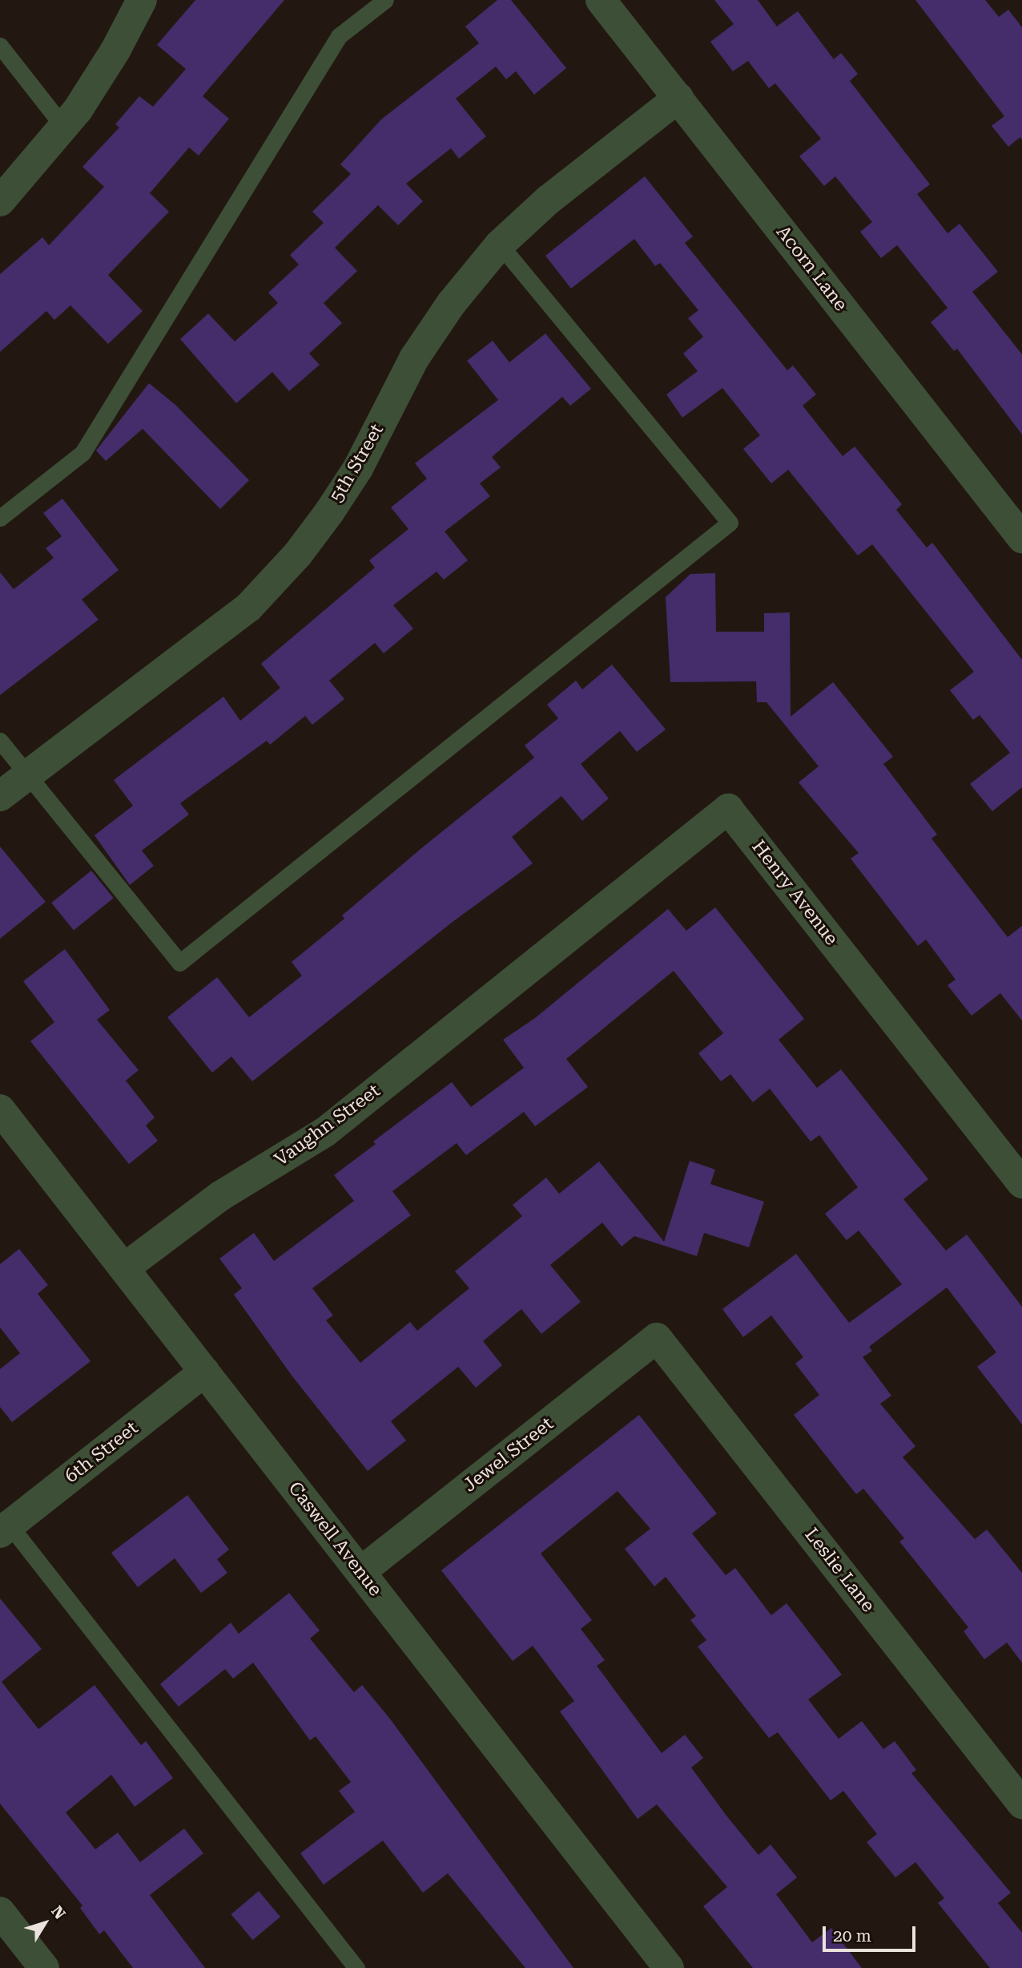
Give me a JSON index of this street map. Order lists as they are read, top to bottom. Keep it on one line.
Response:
{"streets":{"street":["Acorn Lane","5th Street","Henry Avenue","Vaughn Street","6th Street","Jewel Street","Caswell Avenue","Leslie Lane"]},"crossings":[["Acorn Lane","5th Street"],["Henry Avenue","Vaughn Street"],["Vaughn Street","Caswell Avenue"],["6th Street","Caswell Avenue"],["Jewel Street","Caswell Avenue"],["Jewel Street","Leslie Lane"]],"scale_bar":"20 m","north":"top right"}
